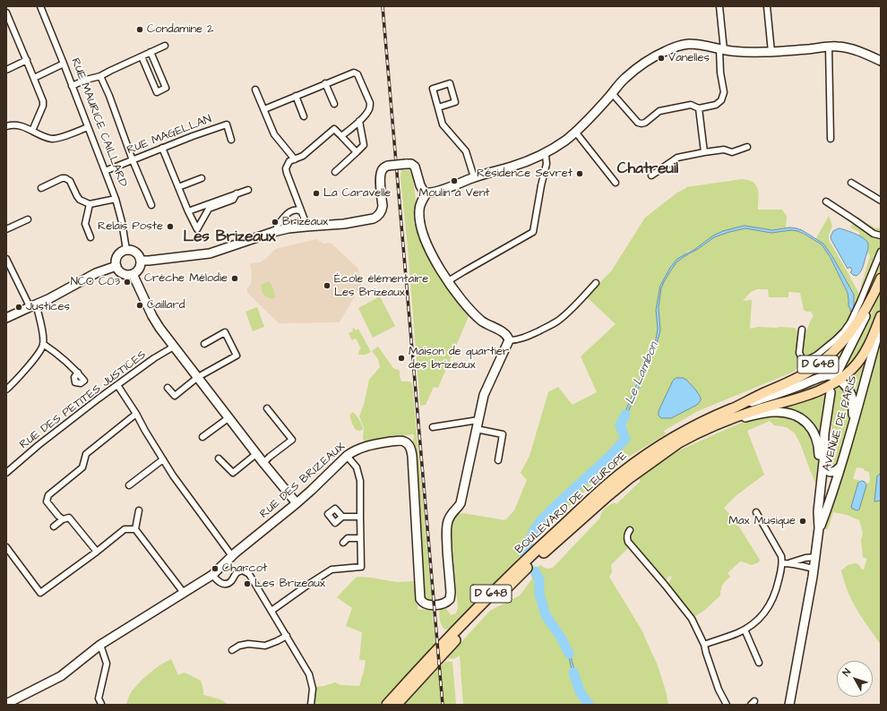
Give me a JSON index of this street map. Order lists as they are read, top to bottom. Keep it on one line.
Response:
{"streets":{"highway":["D 648","BOULEVARD DE L'EUROPE"],"main road":["AVENUE DE PARIS"],"street":["RUE MAURICE CAILLARD","RUE MAGELLAN","RUE DES PETITES JUSTICES","RUE DES BRIZEAUX"]},"crossings":[["RUE MAURICE CAILLARD","RUE MAGELLAN"],["AVENUE DE PARIS","BOULEVARD DE L'EUROPE"]],"districts":["Chatreuil","Les Brizeaux"],"water":["Le Lambon"],"places":["Condamine 2","Vanelles","Résidence Sevret","Moulin à Vent","La Caravelle","Brizeaux","Relais Poste","Crèche Mélodie","NCO C03","École élémentaire Les Brizeaux","Caillard","Justices","Maison de quartier des brizeaux","Max Musique","Charcot","Les Brizeaux"],"north":"top left"}
